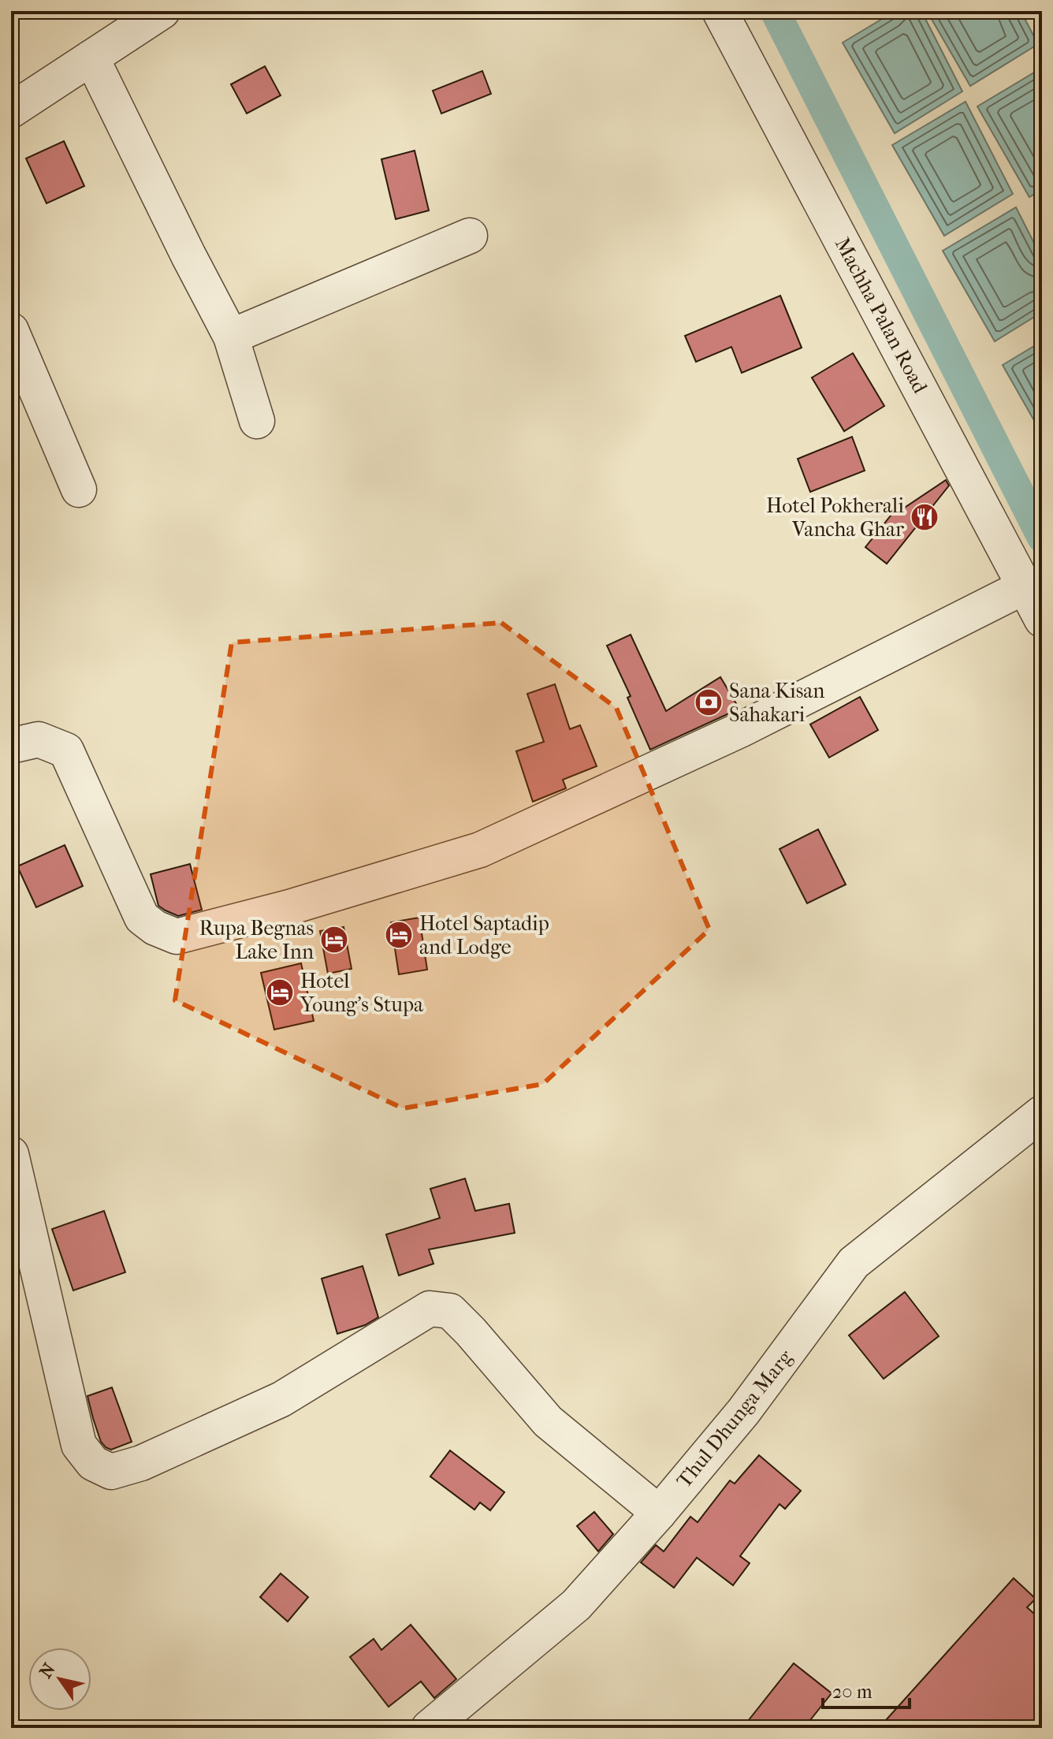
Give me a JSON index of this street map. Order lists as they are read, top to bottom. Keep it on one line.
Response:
{"streets":{"street":["Machha Palan Road","Thul Dhunga Marg"]},"places":{"restaurant":["Hotel Pokherali Vancha Ghar"],"bank":["Sana Kisan Sahakari"],"hotel":["Hotel Saptadip and Lodge","Rupa Begnas Lake Inn","Hotel Young's Stupa"]},"scale_bar":"20 m","north":"top left"}
